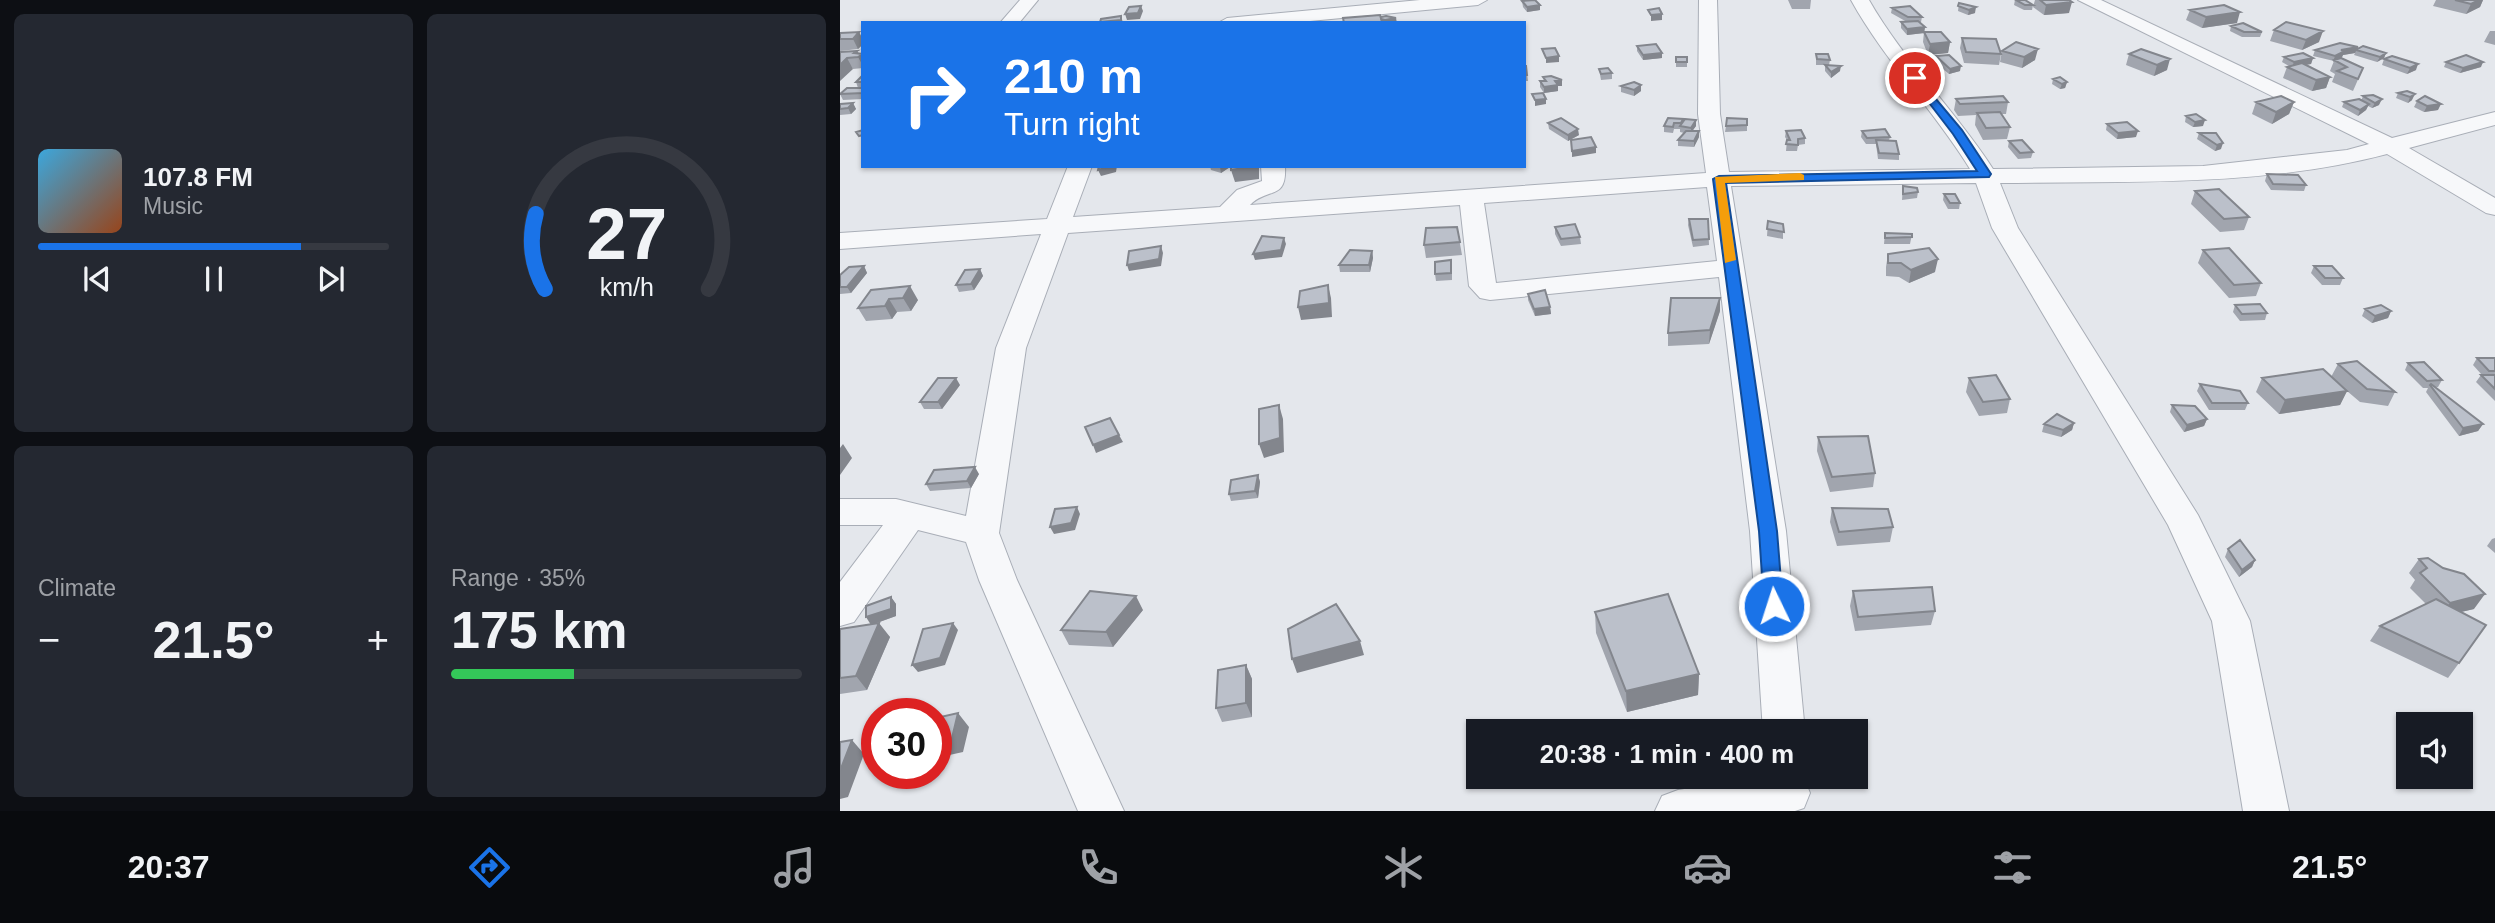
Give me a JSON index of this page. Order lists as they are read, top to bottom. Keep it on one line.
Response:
{"page":{"turn":["210 m","Turn right"],"song":["107.8 FM","Music"],"tile":["Climate",["Range · 35%","175 km"]],"heat":["−","21.5°","+"],"limit":"30","trip":"20:38 · 1 min · 400 m","tabs":["20:37","21.5°"],"gauge":["27","km/h"]}}
